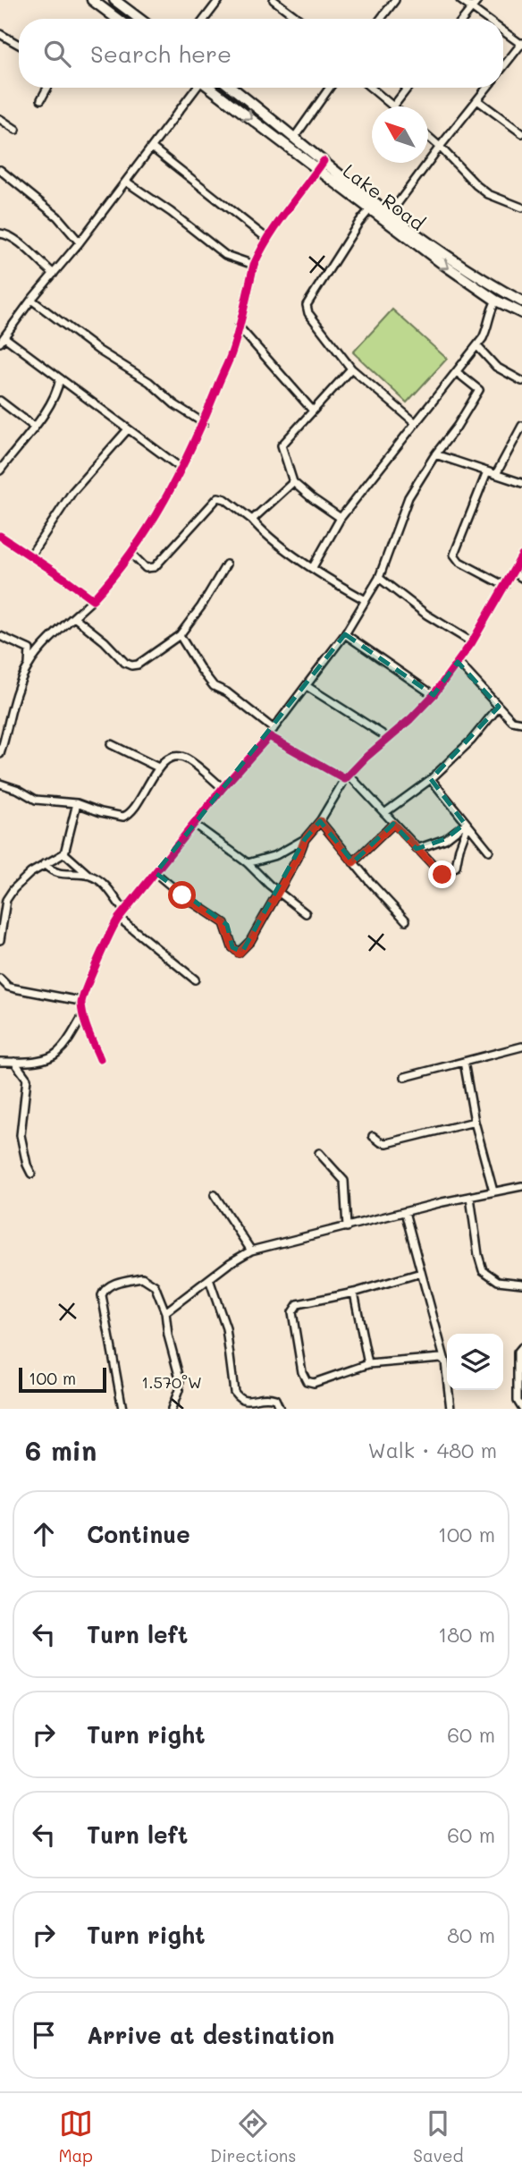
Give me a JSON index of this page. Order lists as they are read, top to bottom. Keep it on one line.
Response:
{"streets":{"main road":["Lake Road"]},"scale_bar":"100 m","north":"top left","page":{"search":"Search here","scale":"100 m","heading":["6 min","Walk · 480 m"],"list":[["Continue","100 m"],["Turn left","180 m"],["Turn right","60 m"],["Turn left","60 m"],["Turn right","80 m"],"Arrive at destination"],"nav":["Map","Directions","Saved"]},"coordinates":["1.570°W"]}
